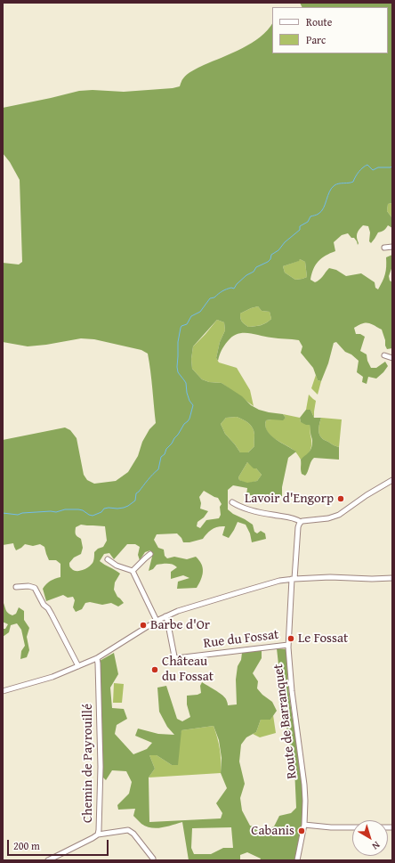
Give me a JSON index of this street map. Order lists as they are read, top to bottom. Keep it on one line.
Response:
{"streets":{"street":["Rue du Fossat","Route de Barranquet","Chemin de Payrouillé"]},"crossings":[["Rue du Fossat","Route de Barranquet"]],"places":["Lavoir d'Engorp","Barbe d'Or","Le Fossat","Château du Fossat","Cabanis"],"legend":["Route","Parc"],"scale_bar":"200 m","north":"bottom right"}
